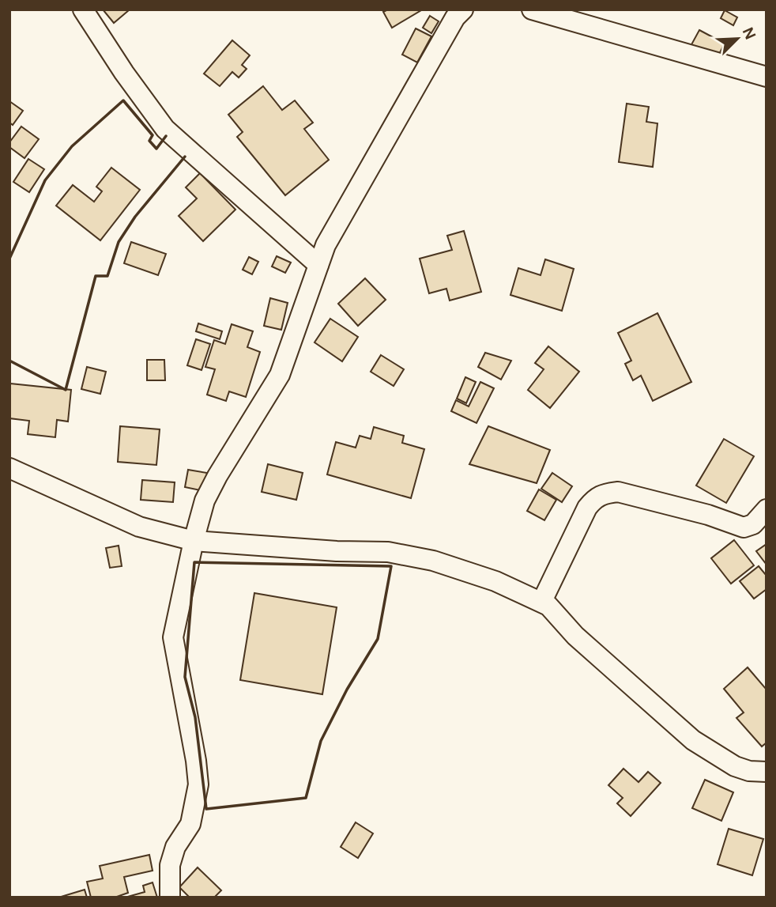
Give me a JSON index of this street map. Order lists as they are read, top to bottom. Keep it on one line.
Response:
{"north":"top right"}
